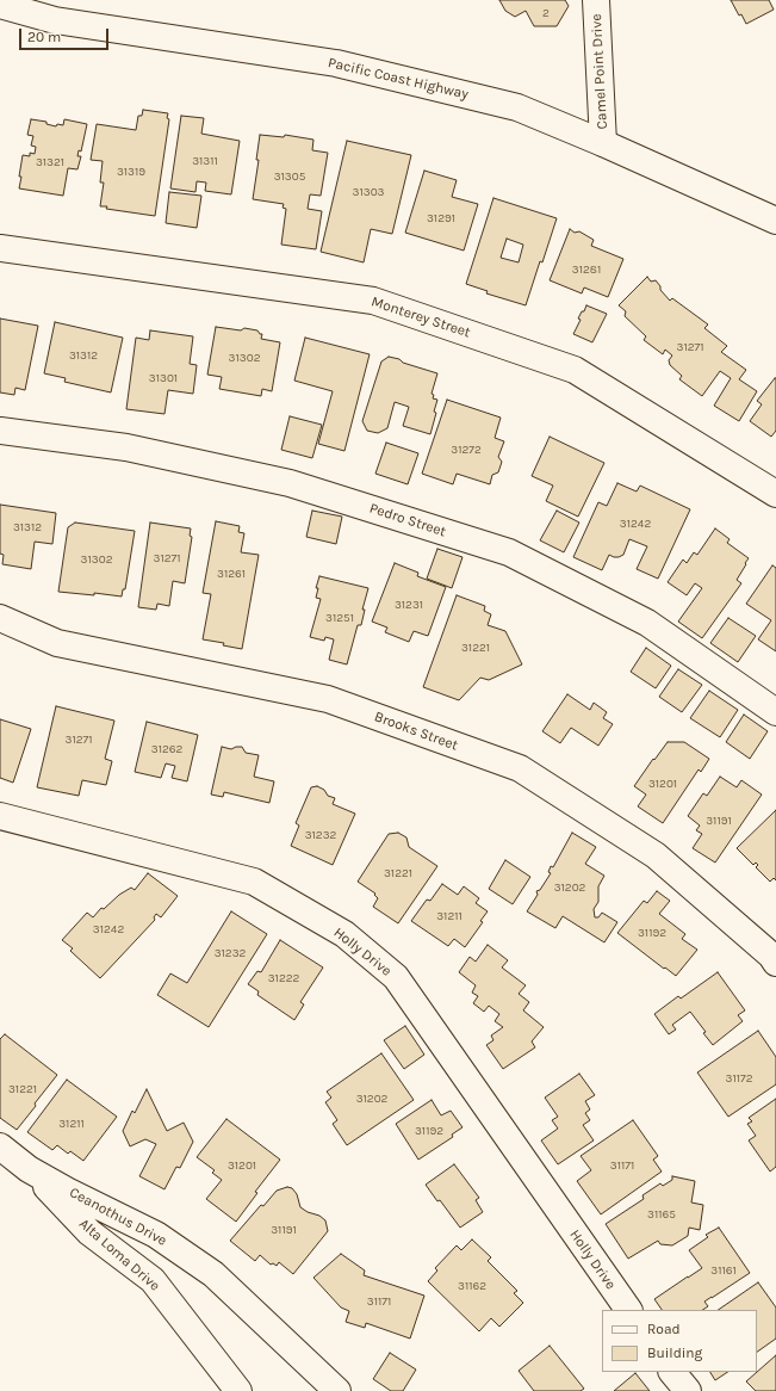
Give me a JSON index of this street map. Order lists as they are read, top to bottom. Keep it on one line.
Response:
{"streets":{"main road":["Camel Point Drive","Pacific Coast Highway","Monterey Street","Pedro Street","Brooks Street","Holly Drive","Ceanothus Drive","Alta Loma Drive"]},"crossings":[["Camel Point Drive","Pacific Coast Highway"],["Ceanothus Drive","Alta Loma Drive"]],"house_numbers":["2","31311","31321","31319","31305","31303","31291","31281","31271","31312","31302","31301","31272","31242","31312","31271","31302","31261","31231","31251","31221","31271","31262","31201","31191","31232","31221","31202","31211","31242","31192","31232","31222","31172","31221","31202","31211","31192","31201","31171","31165","31191","31161","31162","31171"],"legend":["Road","Building"],"scale_bar":"20 m"}
